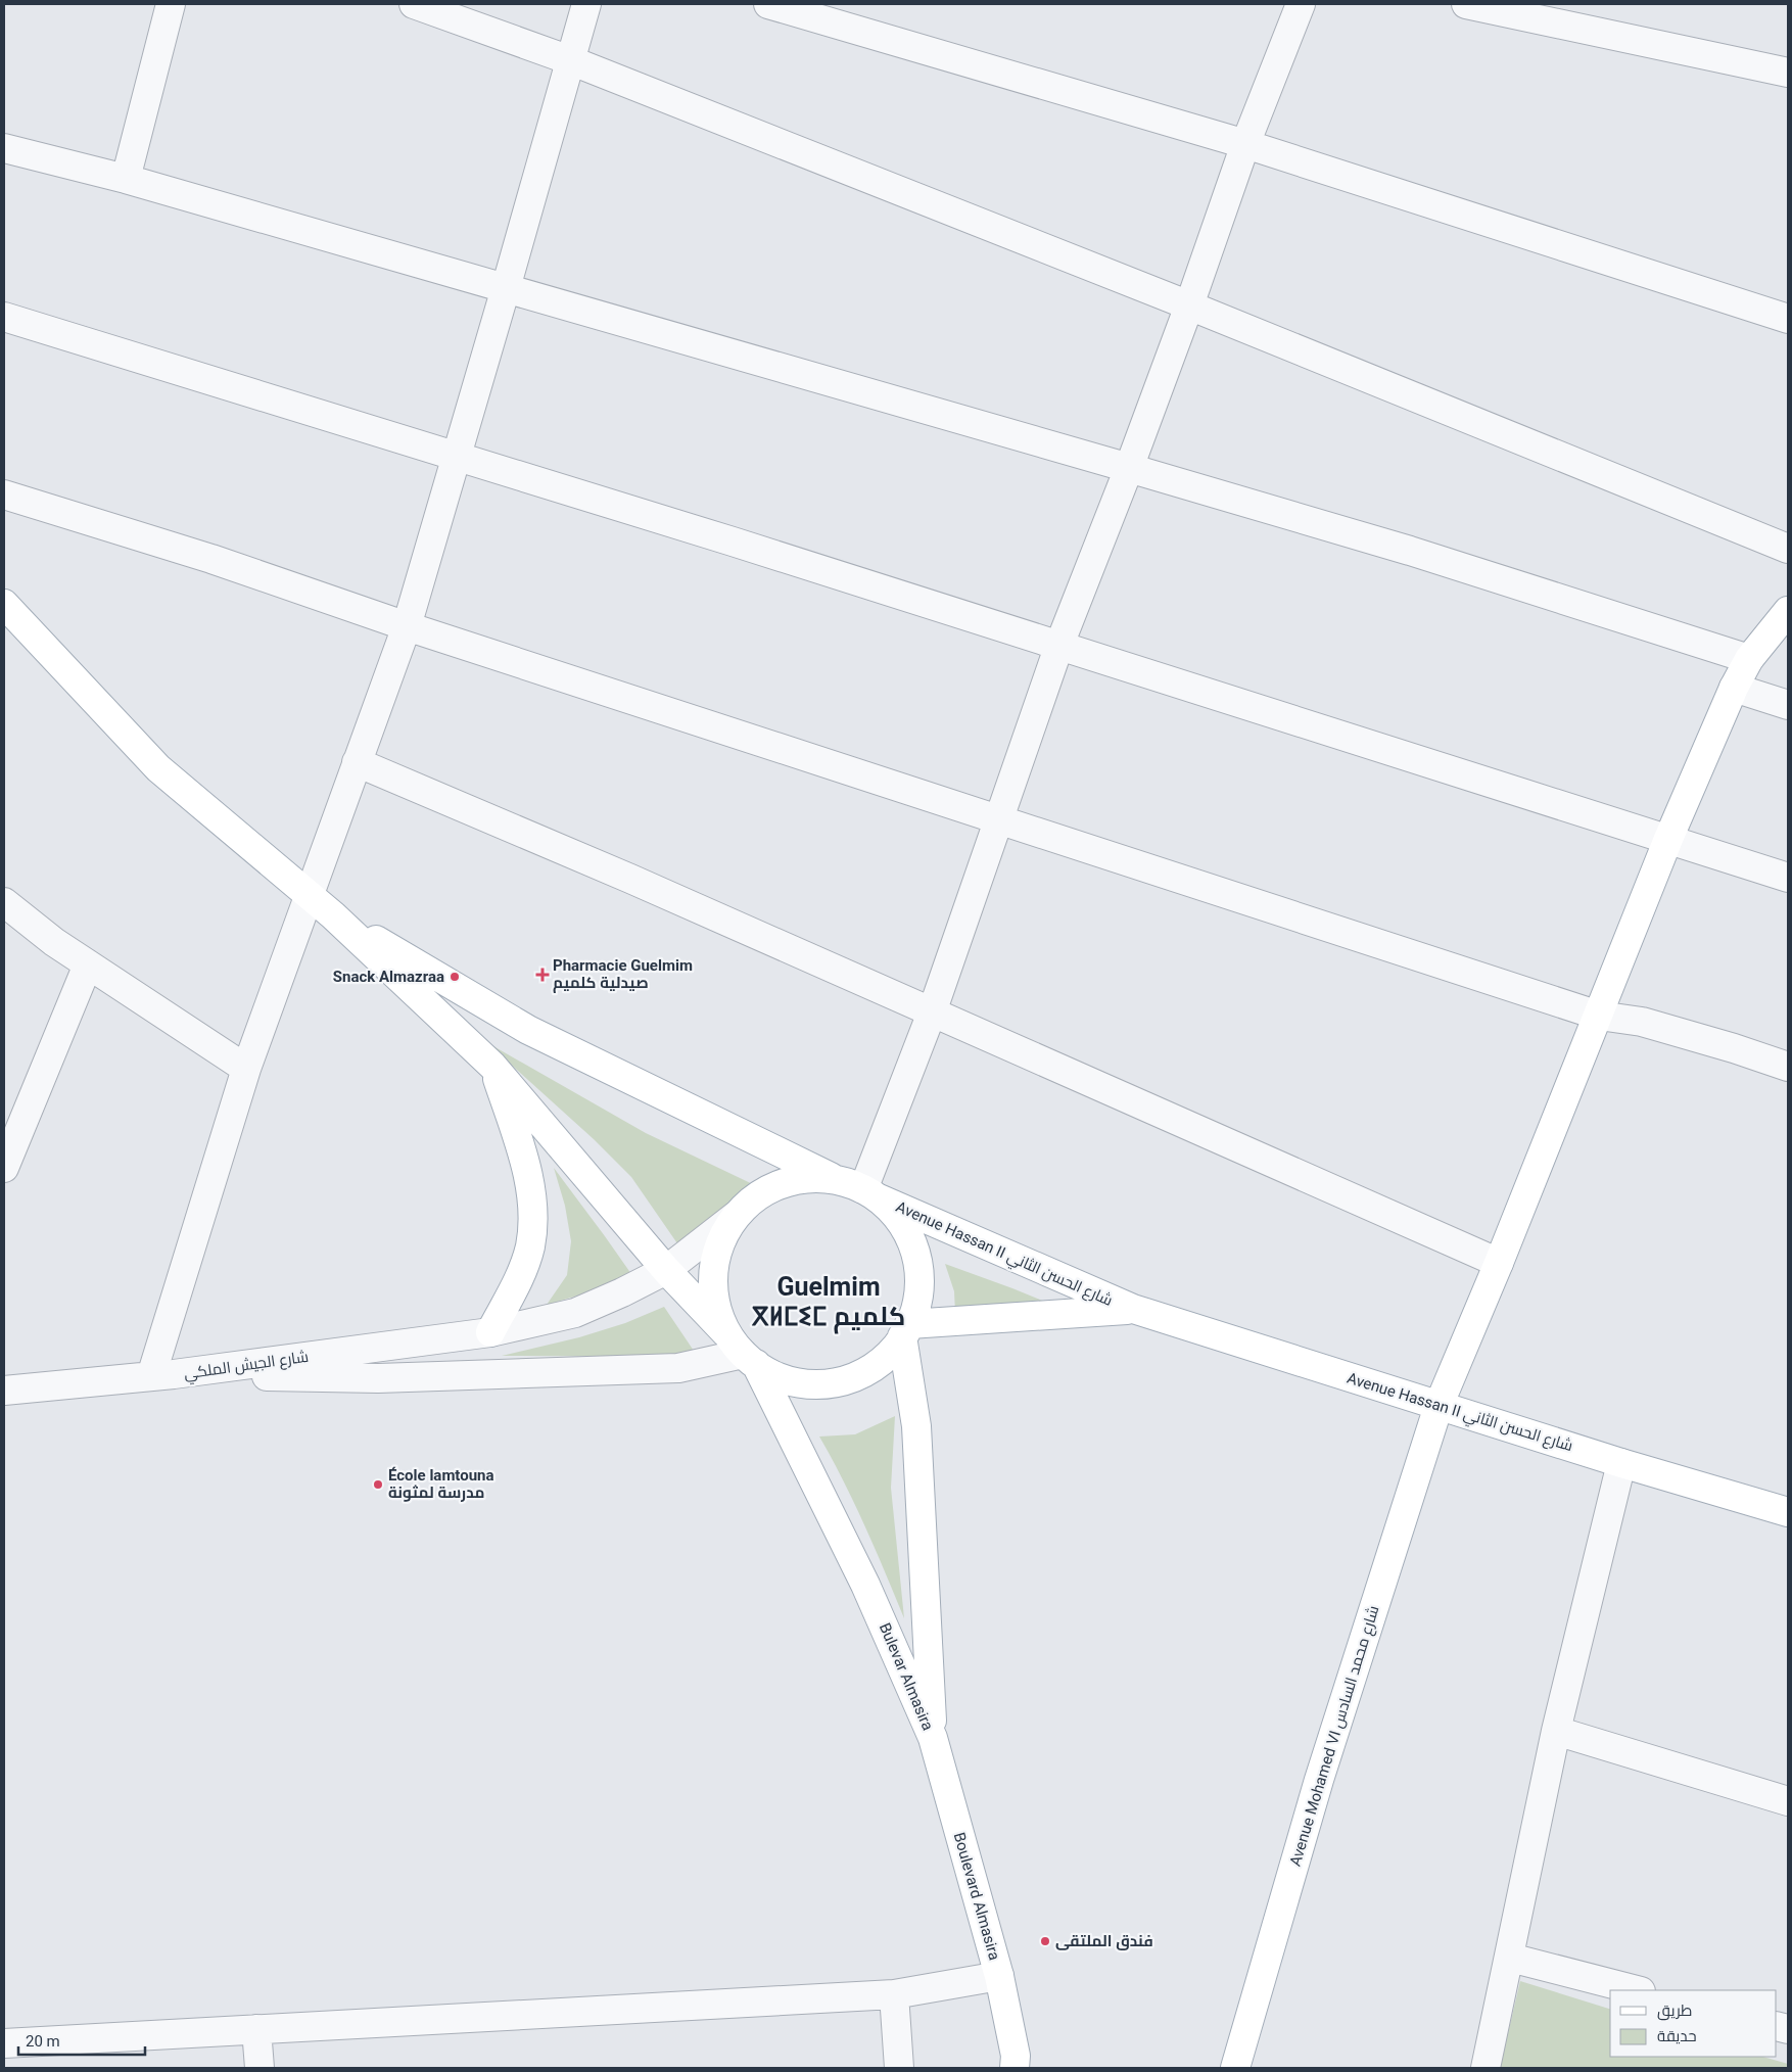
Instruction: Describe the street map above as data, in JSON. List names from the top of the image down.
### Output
{
  "streets": {
    "main road": [
      "Avenue Hassan II شارع الحسن الثاني",
      "Bulevar Almasira",
      "Avenue Mohamed VI شارع محمد السادس",
      "Boulevard Almasira"
    ],
    "street": ["شارع الجيش الملكي"]
  },
  "crossings": [
    ["Avenue Hassan II شارع الحسن الثاني", "Bulevar Almasira"],
    ["Avenue Hassan II شارع الحسن الثاني", "Avenue Mohamed VI شارع محمد السادس"],
    ["شارع الجيش الملكي", "Bulevar Almasira"],
    ["Bulevar Almasira", "Boulevard Almasira"]
  ],
  "districts": ["Guelmim ⴳⵍⵎⵉⵎ كلميم"],
  "places": {
    "health": ["Pharmacie Guelmim صيدلية كلميم"],
    "other": ["Snack Almazraa", "École lamtouna مدرسة لمثونة", "فندق الملتقى"]
  },
  "legend": ["طريق", "حديقة"],
  "scale_bar": "20 m"
}
